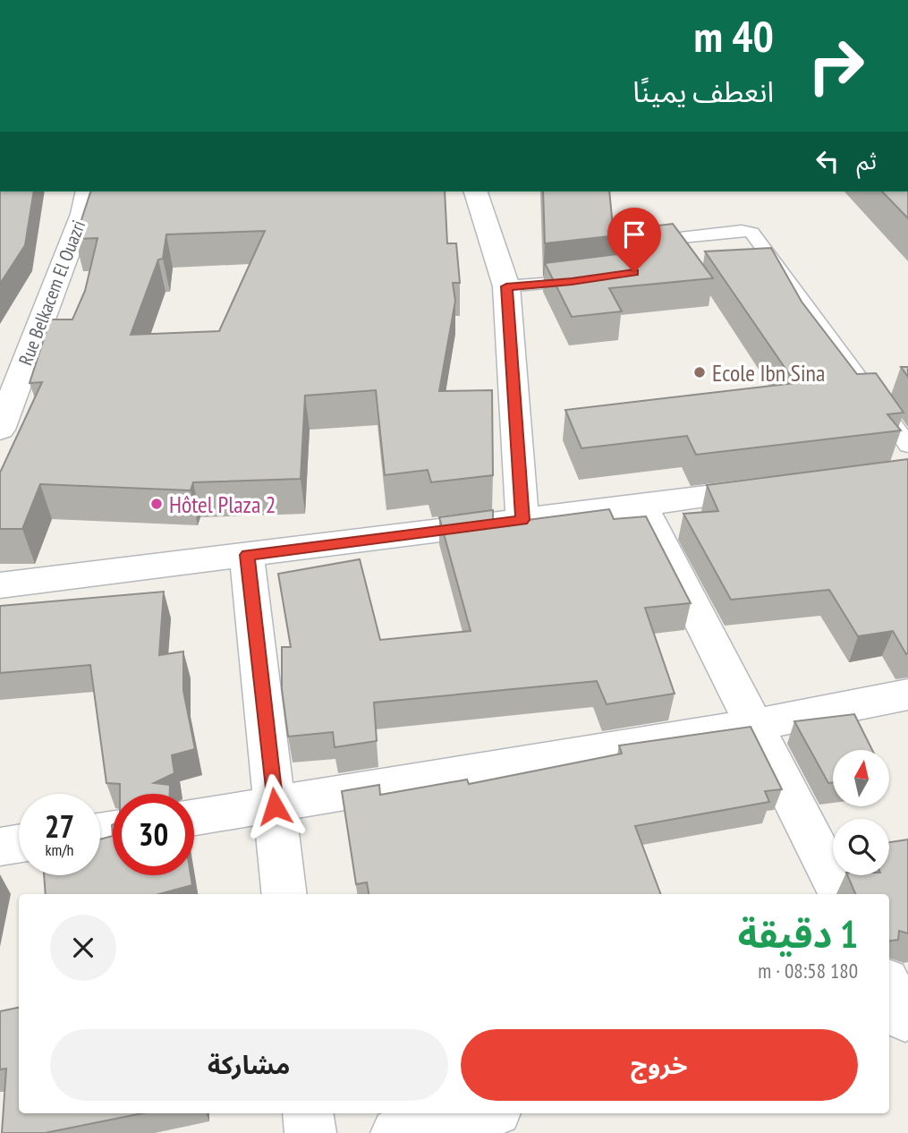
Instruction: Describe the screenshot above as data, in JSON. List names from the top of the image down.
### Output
{
  "streets": {
    "street": ["Rue Belkacem El Ouazri"]
  },
  "places": ["Ecole Ibn Sina", "Hôtel Plaza 2"],
  "north": "top",
  "page": {
    "turn": ["40 m", "انعطف يمينًا"],
    "then": "ثم",
    "speed": "27 km/h",
    "limit": "30",
    "heading": ["1 دقيقة", "180 m · 08:58"],
    "buttons": ["خروج", "مشاركة"]
  }
}
